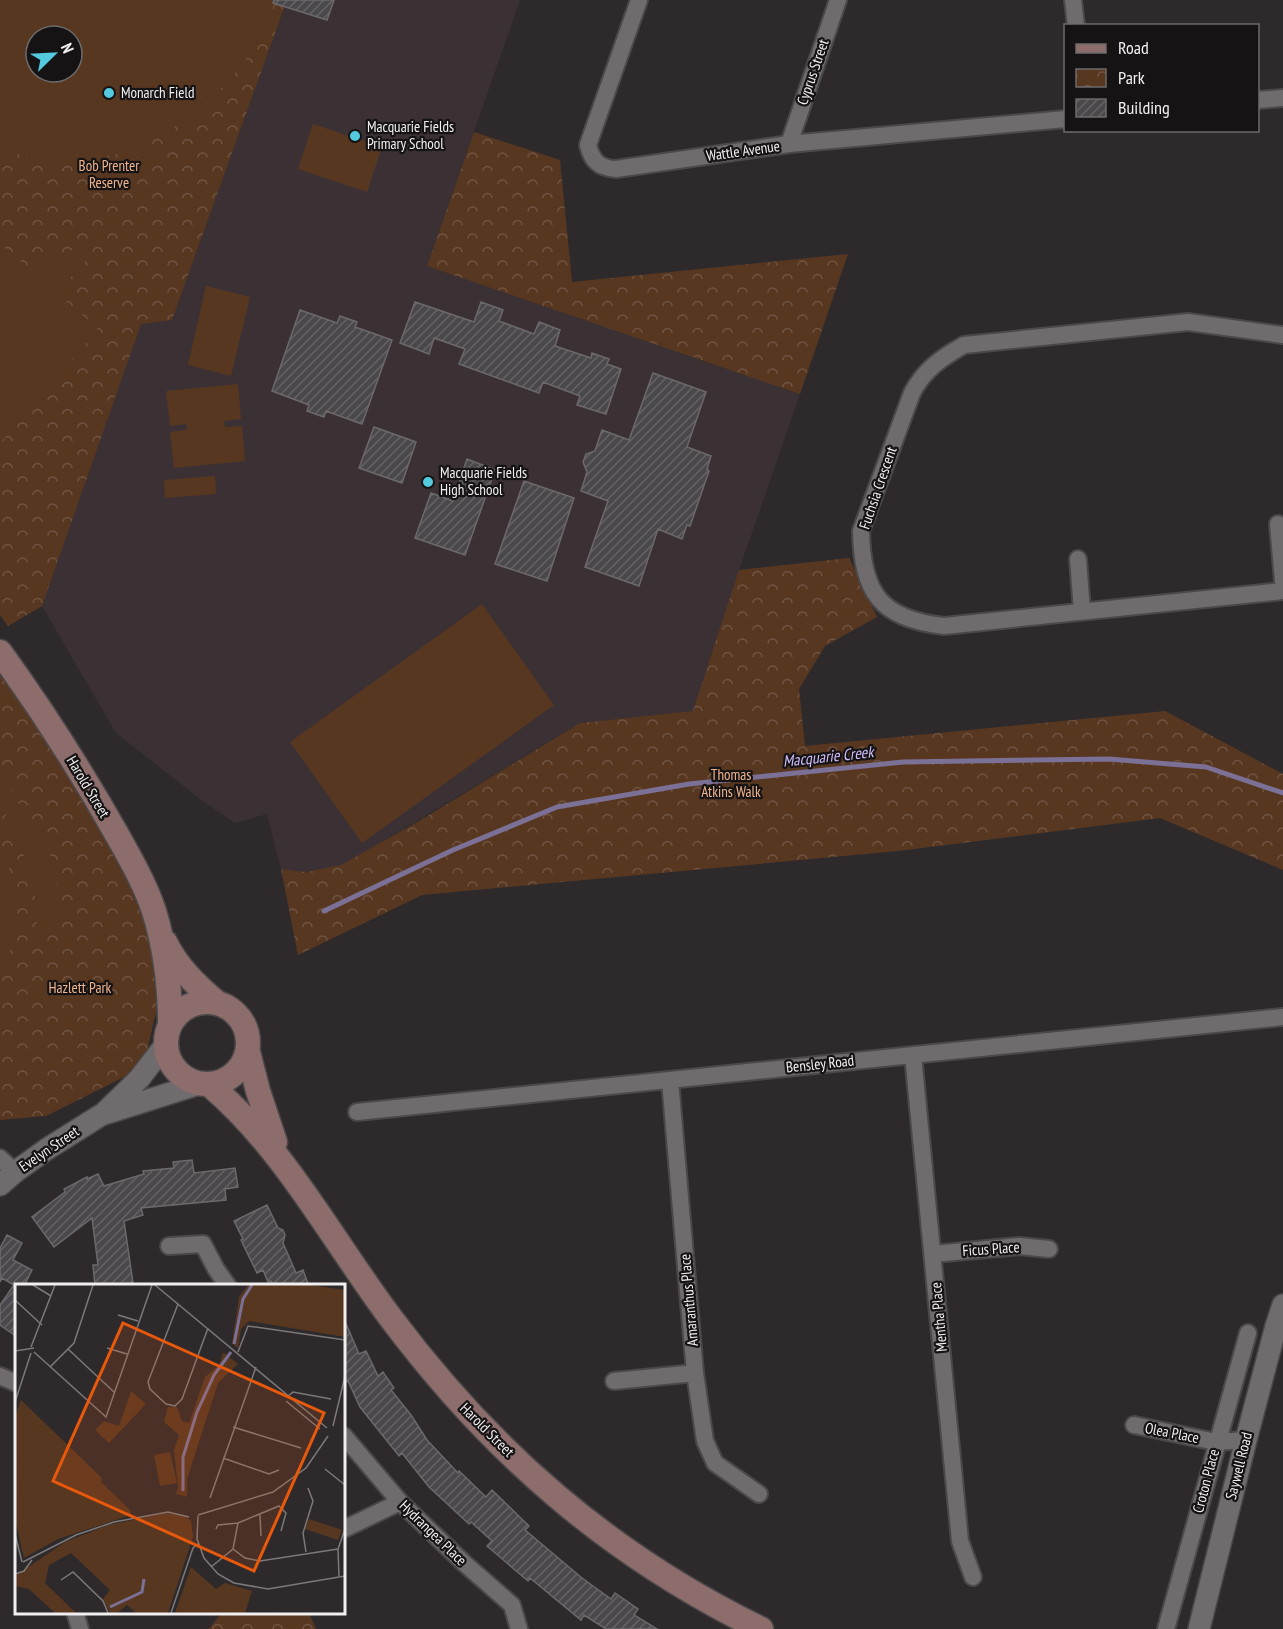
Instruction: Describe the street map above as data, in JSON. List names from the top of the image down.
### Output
{
  "streets": {
    "main road": ["Harold Street"],
    "street": [
      "Cyprus Street",
      "Wattle Avenue",
      "Fuchsia Crescent",
      "Bensley Road",
      "Evelyn Street",
      "Ficus Place",
      "Amaranthus Place",
      "Mentha Place",
      "Olea Place",
      "Saywell Road",
      "Croton Place",
      "Hydrangea Place"
    ]
  },
  "crossings": [
    ["Cyprus Street", "Wattle Avenue"],
    ["Harold Street", "Evelyn Street"],
    ["Bensley Road", "Amaranthus Place"],
    ["Bensley Road", "Mentha Place"],
    ["Ficus Place", "Mentha Place"],
    ["Olea Place", "Saywell Road"],
    ["Olea Place", "Croton Place"]
  ],
  "water": ["Macquarie Creek"],
  "parks": ["Bob Prenter Reserve", "Thomas Atkins Walk", "Hazlett Park"],
  "places": ["Monarch Field", "Macquarie Fields Primary School", "Macquarie Fields High School"],
  "legend": ["Road", "Park", "Building"],
  "north": "top right"
}
